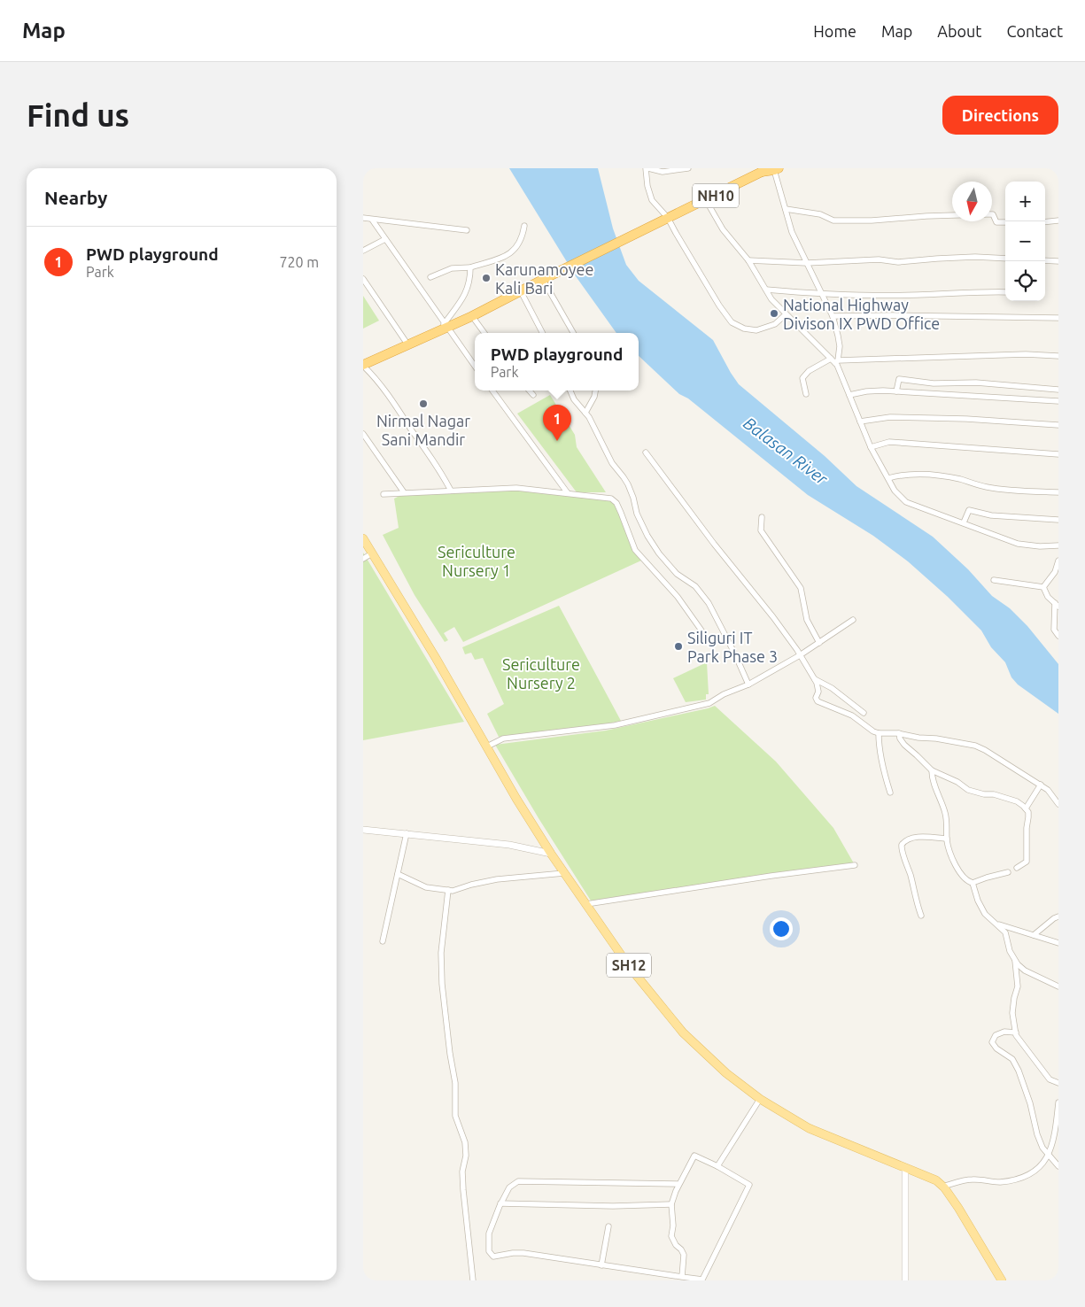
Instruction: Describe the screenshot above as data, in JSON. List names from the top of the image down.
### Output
{
  "streets": {
    "highway": ["NH10"],
    "main road": ["SH12"]
  },
  "water": ["Balasan River"],
  "parks": ["Sericulture Nursery 1", "Sericulture Nursery 2"],
  "places": [
    "Karunamoyee Kali Bari",
    "National Highway Divison IX PWD Office",
    "Nirmal Nagar Sani Mandir",
    "Siliguri IT Park Phase 3"
  ],
  "north": "bottom",
  "page": {
    "header": "Map",
    "nav": [
      "Home",
      "Map",
      "About",
      "Contact"
    ],
    "buttons": "Directions",
    "title": "Find us",
    "heading": "Nearby",
    "map_buttons": ["+", "−"],
    "list": [
      {
        "mark": "1",
        "name": "PWD playground",
        "note": "Park",
        "value": "720 m"
      }
    ],
    "popup": ["PWD playground", "Park"],
    "pins": "1"
  }
}
